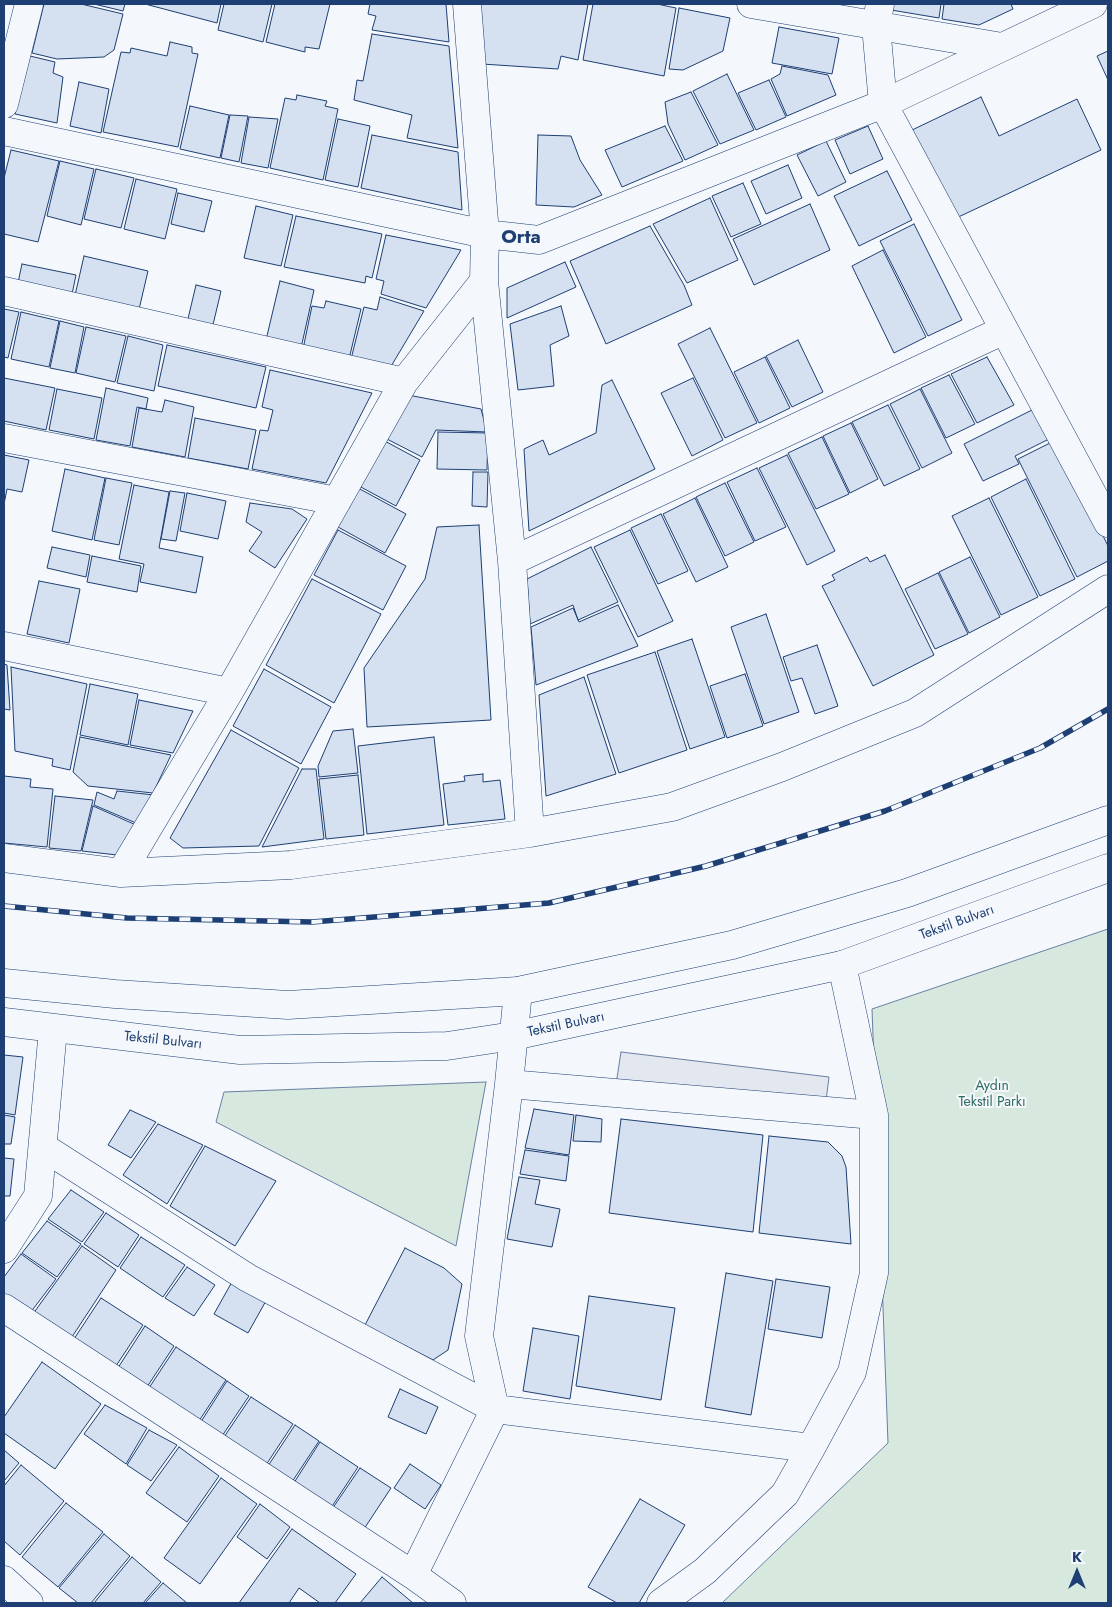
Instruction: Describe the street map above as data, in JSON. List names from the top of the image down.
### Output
{
  "streets": {
    "street": ["Tekstil Bulvarı"]
  },
  "districts": ["Orta"],
  "parks": ["Aydın Tekstil Parkı"],
  "north": "top"
}
